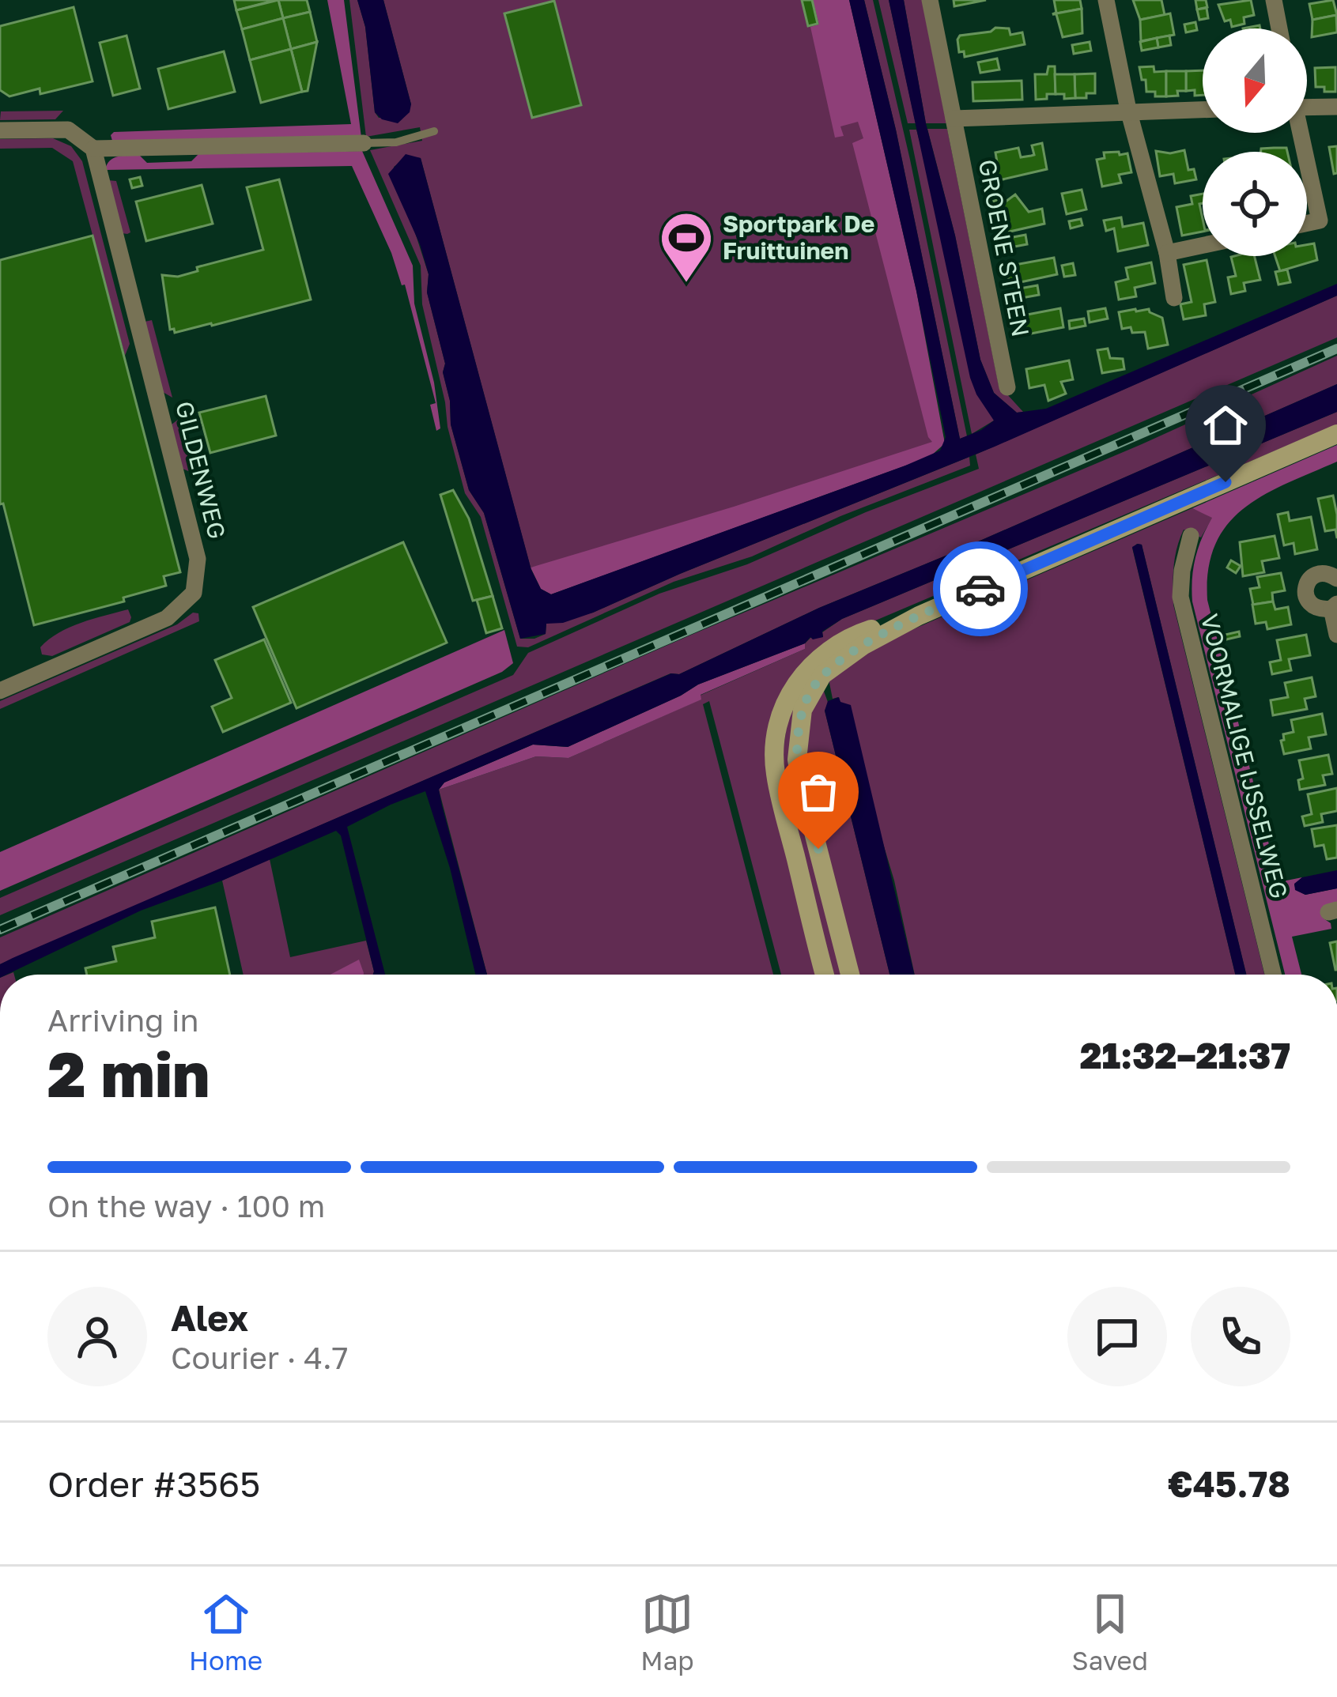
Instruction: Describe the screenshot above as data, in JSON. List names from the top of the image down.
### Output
{
  "streets": {
    "street": ["GROENE STEEN", "GILDENWEG", "VOORMALIGE IJSSELWEG"]
  },
  "places": {
    "sports": ["Sportpark De Fruittuinen"]
  },
  "north": "bottom",
  "page": {
    "heading": ["2 min", "Arriving in", "21:32–21:37"],
    "panel": [
      "Alex",
      "Courier · 4.7",
      "Order #3565",
      "€45.78"
    ],
    "bar": "On the way · 100 m",
    "tabs": ["Home", "Map", "Saved"]
  }
}
